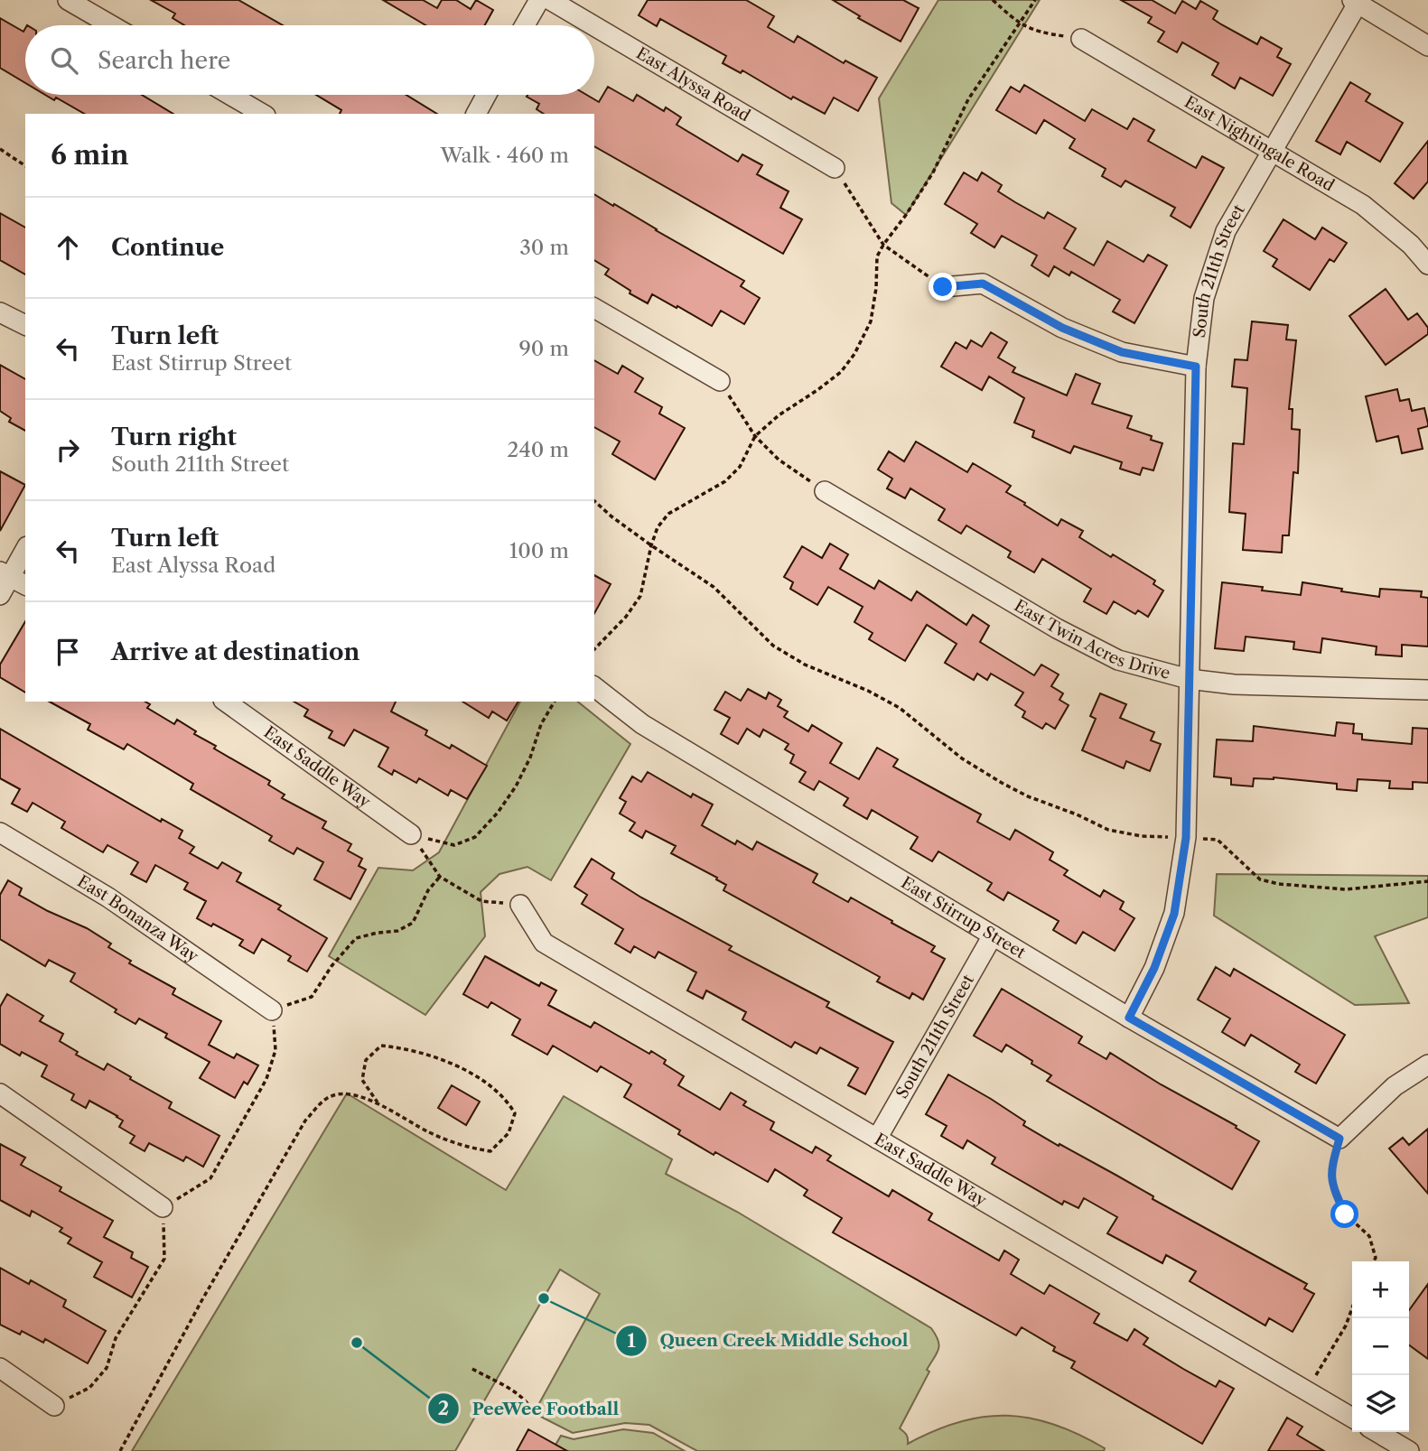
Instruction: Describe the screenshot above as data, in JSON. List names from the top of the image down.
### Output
{
  "streets": {
    "street": [
      "East Alyssa Road",
      "East Nightingale Road",
      "South 211th Street",
      "East Twin Acres Drive",
      "East Saddle Way",
      "East Stirrup Street",
      "East Bonanza Way"
    ]
  },
  "crossings": [
    ["East Nightingale Road", "South 211th Street"],
    ["South 211th Street", "East Twin Acres Drive"],
    ["South 211th Street", "East Saddle Way"],
    ["South 211th Street", "East Stirrup Street"]
  ],
  "places": ["Queen Creek Middle School", "PeeWee Football"],
  "page": {
    "search": "Search here",
    "heading": ["6 min", "Walk · 460 m"],
    "list": [
      ["Continue", "30 m"],
      ["Turn left", "East Stirrup Street", "90 m"],
      ["Turn right", "South 211th Street", "240 m"],
      ["Turn left", "East Alyssa Road", "100 m"],
      "Arrive at destination"
    ],
    "map_buttons": ["+", "−"]
  }
}
